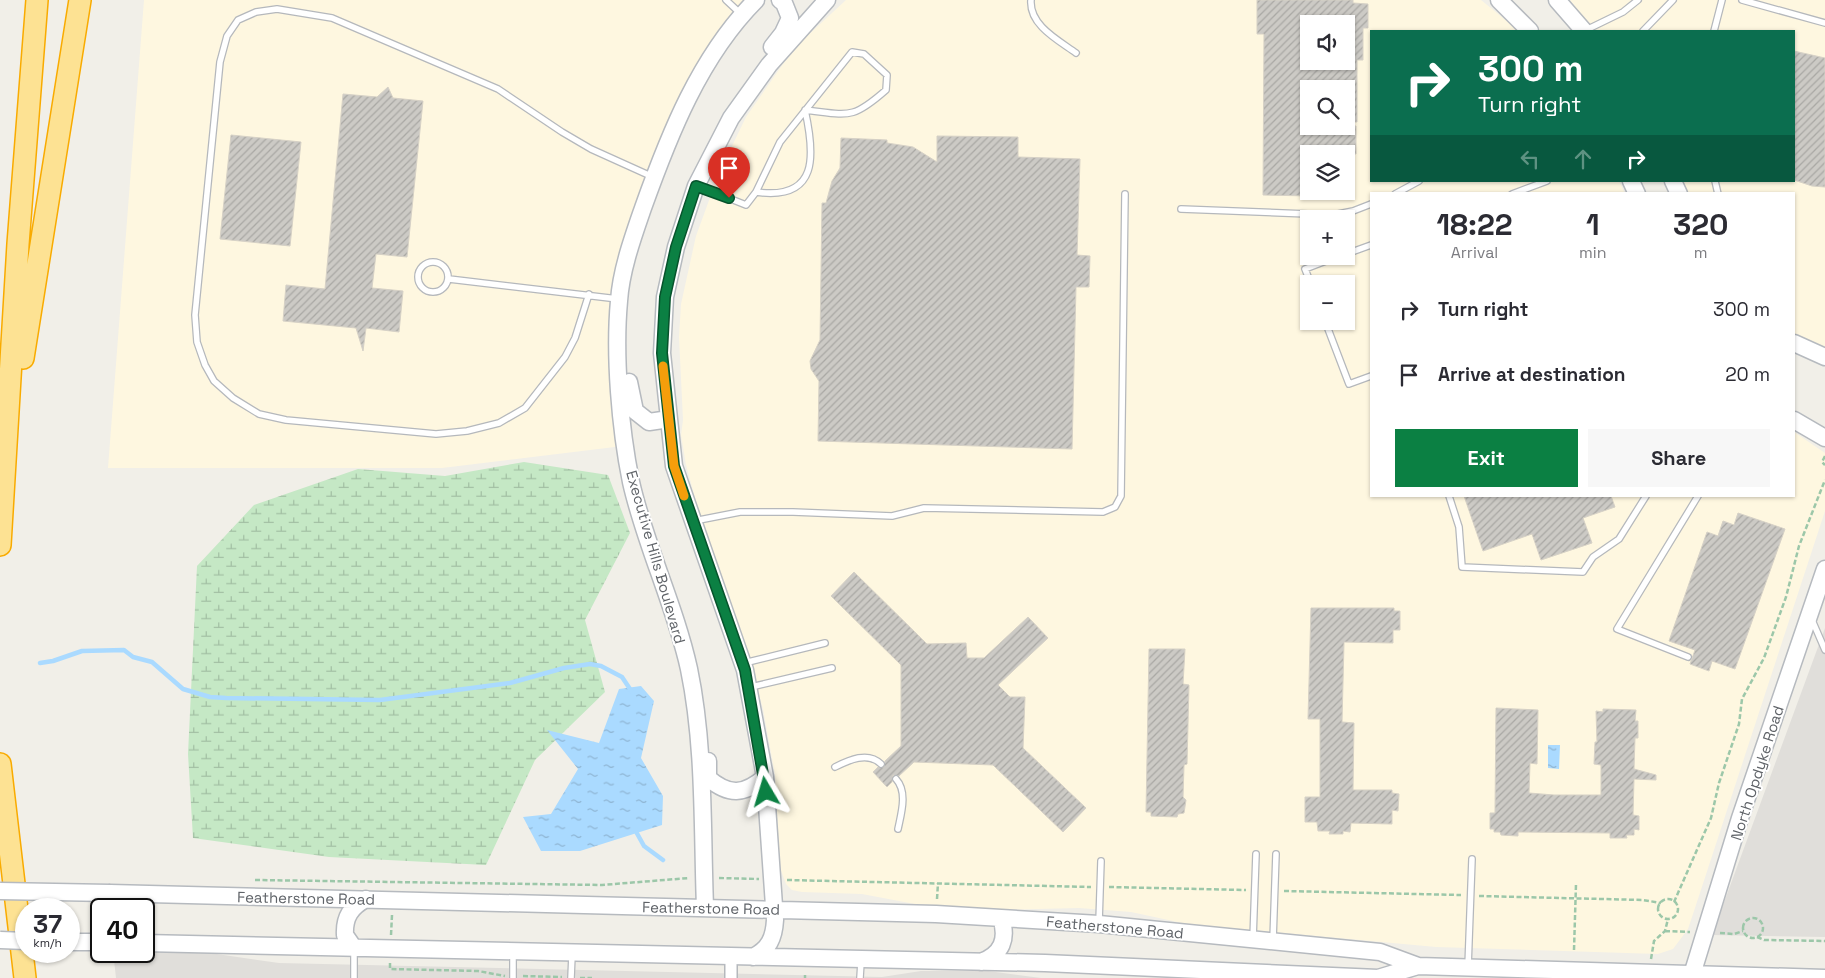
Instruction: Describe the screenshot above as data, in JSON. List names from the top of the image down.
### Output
{
  "streets": {
    "main road": ["Executive Hills Boulevard", "North Opdyke Road", "Featherstone Road"]
  },
  "crossings": [
    ["Executive Hills Boulevard", "Featherstone Road"],
    ["North Opdyke Road", "Featherstone Road"]
  ],
  "page": {
    "map_buttons": ["+", "−"],
    "turn": ["300 m", "Turn right"],
    "eta": [
      "18:22",
      "Arrival",
      "1",
      "min",
      "320",
      "m"
    ],
    "list": [
      {
        "name": "Turn right",
        "value": "300 m"
      },
      {
        "name": "Arrive at destination",
        "value": "20 m"
      }
    ],
    "buttons": ["Exit", "Share"],
    "speed": "37 km/h",
    "limit": "40"
  }
}
